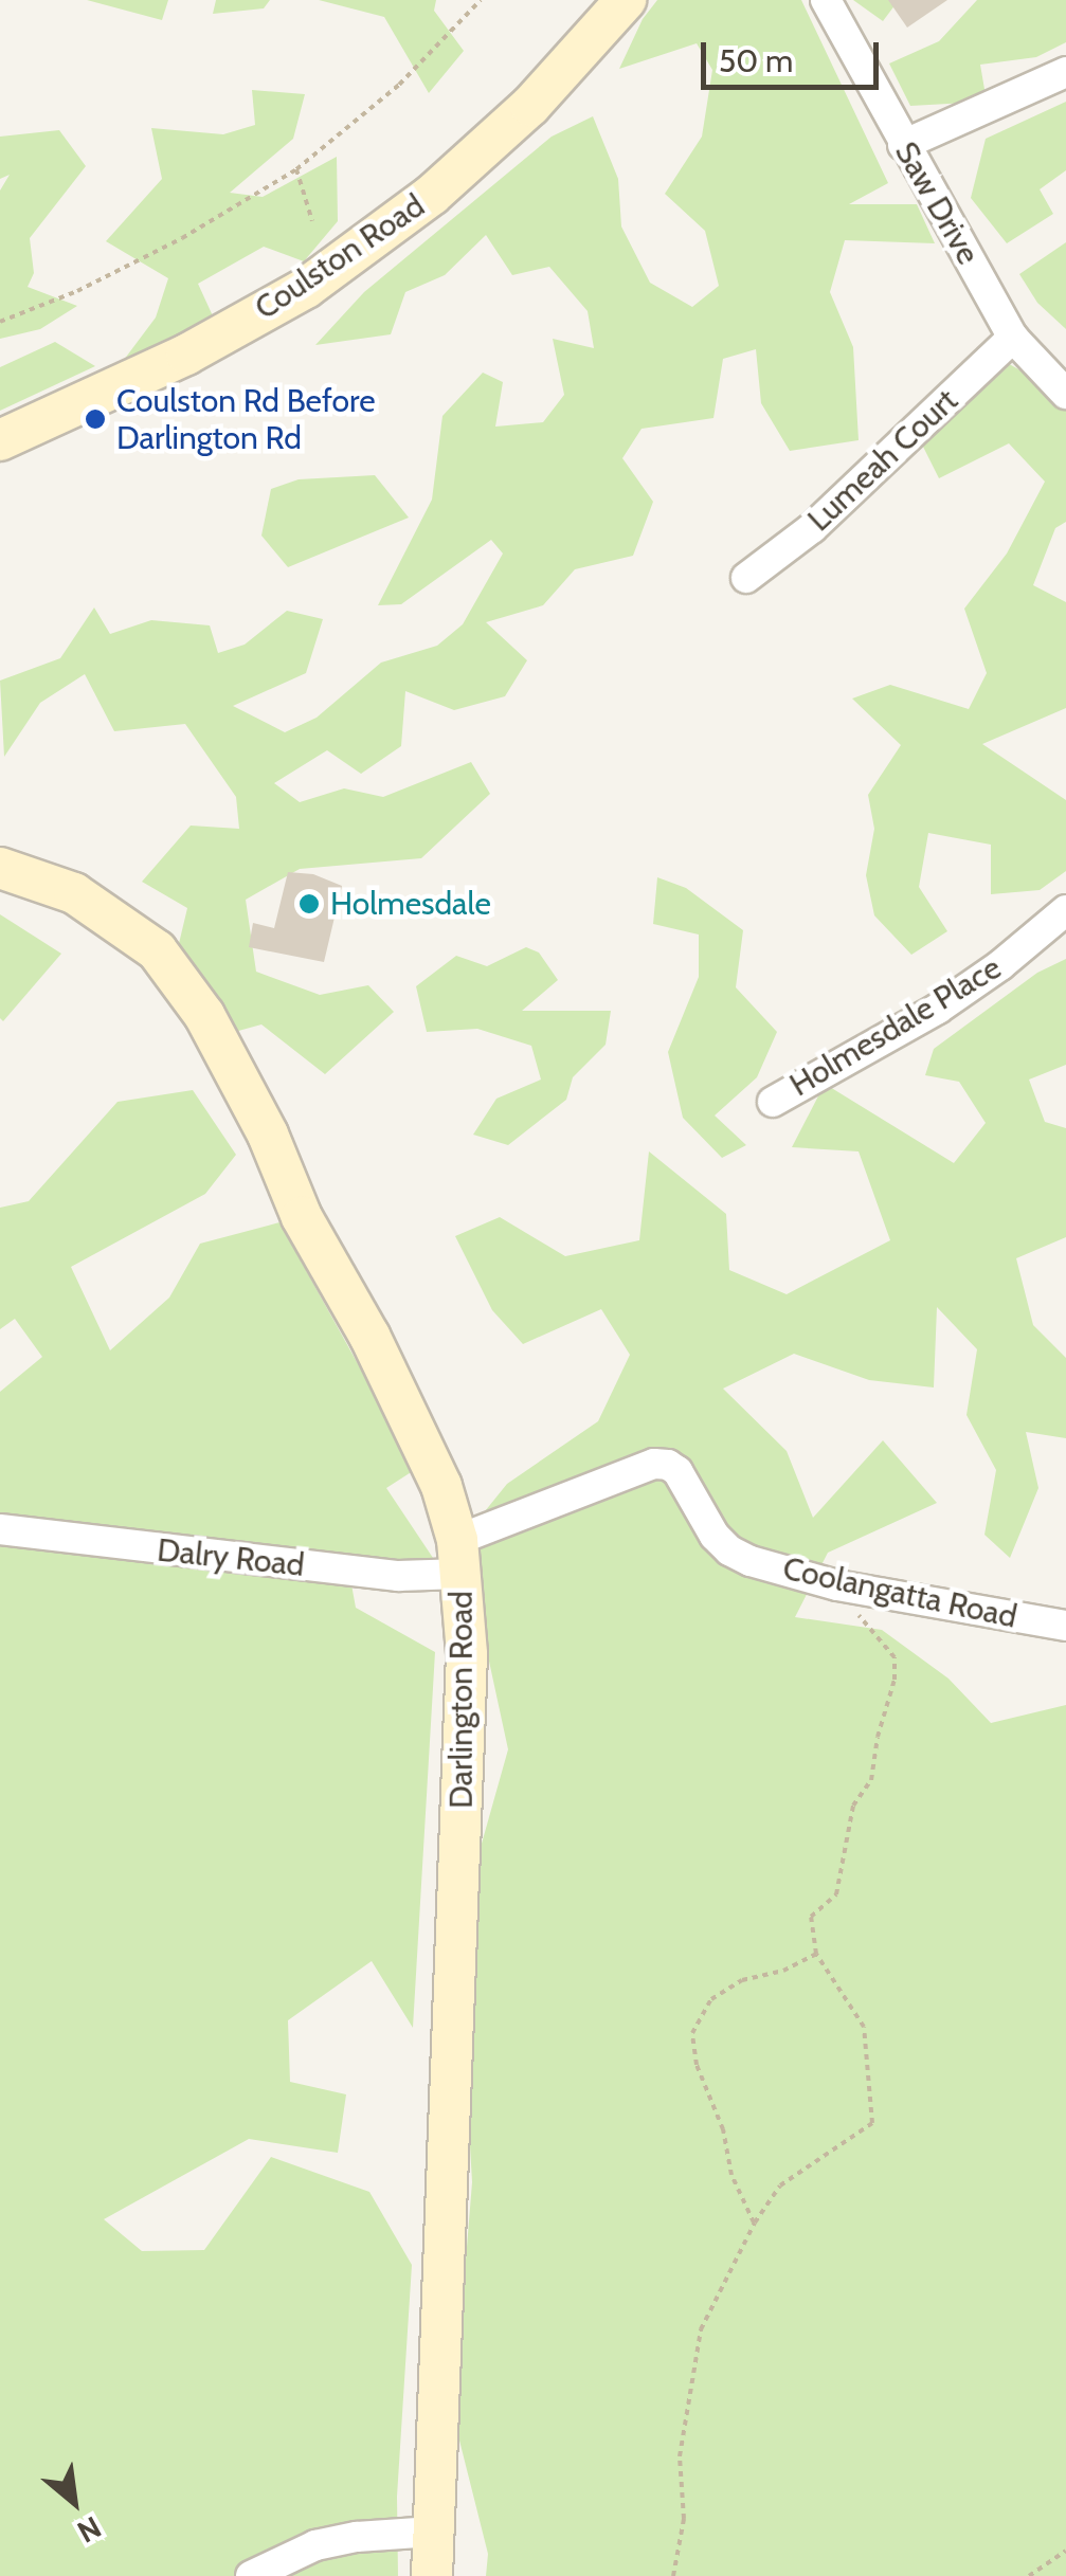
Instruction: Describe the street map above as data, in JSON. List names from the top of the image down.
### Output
{
  "streets": {
    "street": [
      "Saw Drive",
      "Coulston Road",
      "Lumeah Court",
      "Holmesdale Place",
      "Dalry Road",
      "Coolangatta Road",
      "Darlington Road"
    ]
  },
  "crossings": [
    ["Saw Drive", "Lumeah Court"],
    ["Dalry Road", "Coolangatta Road"],
    ["Dalry Road", "Darlington Road"]
  ],
  "places": ["Coulston Rd Before Darlington Rd", "Holmesdale"],
  "scale_bar": "50 m",
  "north": "bottom right"
}
